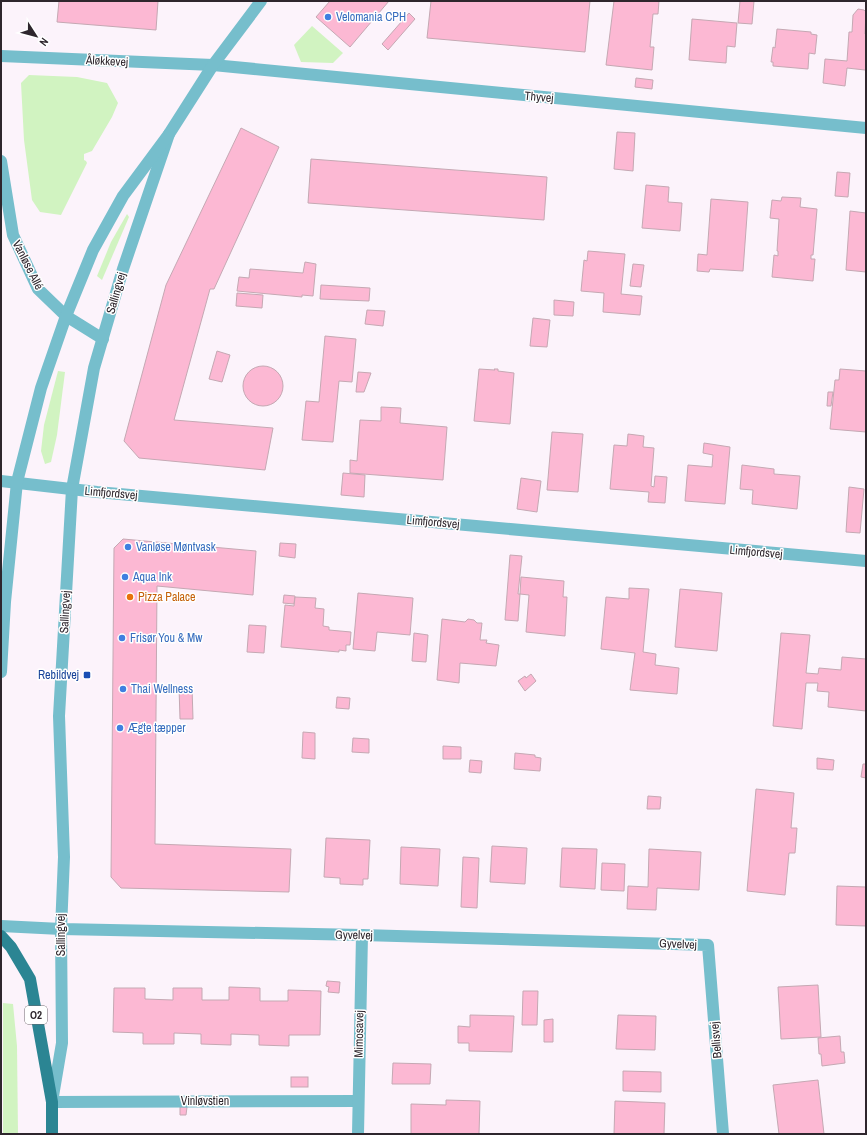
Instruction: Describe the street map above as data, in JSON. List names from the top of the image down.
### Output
{
  "streets": {
    "main road": ["Sallingvej", "O2"],
    "street": [
      "Åløkkevej",
      "Thyvej",
      "Vanløse Allé",
      "Limfjordsvej",
      "Gyvelvej",
      "Mimosavej",
      "Bellisvej",
      "Vinløvstien"
    ]
  },
  "crossings": [
    ["Åløkkevej", "Thyvej"],
    ["Åløkkevej", "Sallingvej"],
    ["Thyvej", "Sallingvej"],
    ["Vanløse Allé", "Sallingvej"],
    ["Sallingvej", "Limfjordsvej"],
    ["Sallingvej", "Gyvelvej"],
    ["Sallingvej", "Vinløvstien"],
    ["Gyvelvej", "Mimosavej"],
    ["Gyvelvej", "Bellisvej"],
    ["Mimosavej", "Vinløvstien"]
  ],
  "places": {
    "other": [
      "Velomania CPH",
      "Vanløse Møntvask",
      "Aqua Ink",
      "Pizza Palace",
      "Frisør You & Mw",
      "Thai Wellness",
      "Ægte tæpper"
    ],
    "transit": ["Rebildvej"]
  },
  "north": "bottom right"
}
